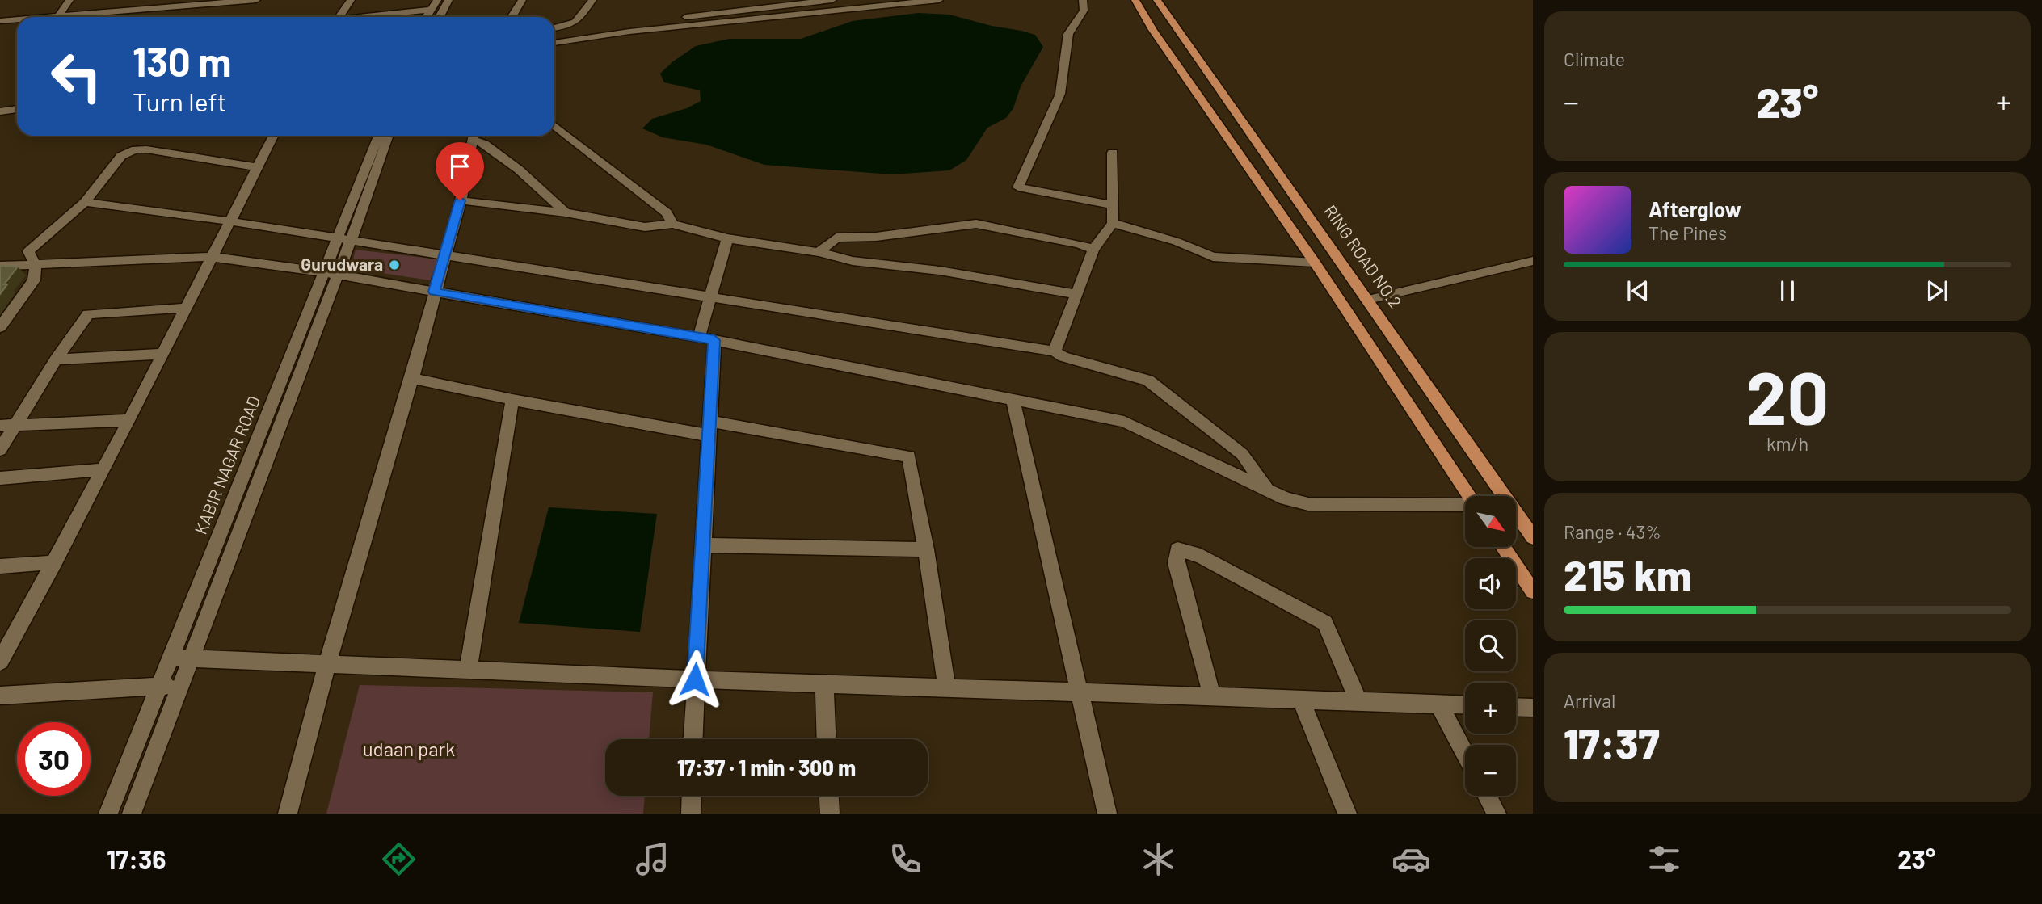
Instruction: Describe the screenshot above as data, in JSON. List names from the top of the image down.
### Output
{
  "streets": {
    "main road": ["RING ROAD NO.2"],
    "street": ["KABIR NAGAR ROAD"]
  },
  "parks": ["udaan park"],
  "places": ["Gurudwara"],
  "north": "bottom right",
  "page": {
    "tile": [
      "Climate",
      ["20", "km/h"],
      ["Range · 43%", "215 km"],
      ["Arrival", "17:37"]
    ],
    "turn": ["130 m", "Turn left"],
    "heat": ["−", "23°", "+"],
    "song": ["Afterglow", "The Pines"],
    "map_buttons": ["+", "−"],
    "limit": "30",
    "trip": "17:37 · 1 min · 300 m",
    "tabs": ["17:36", "23°"]
  }
}
